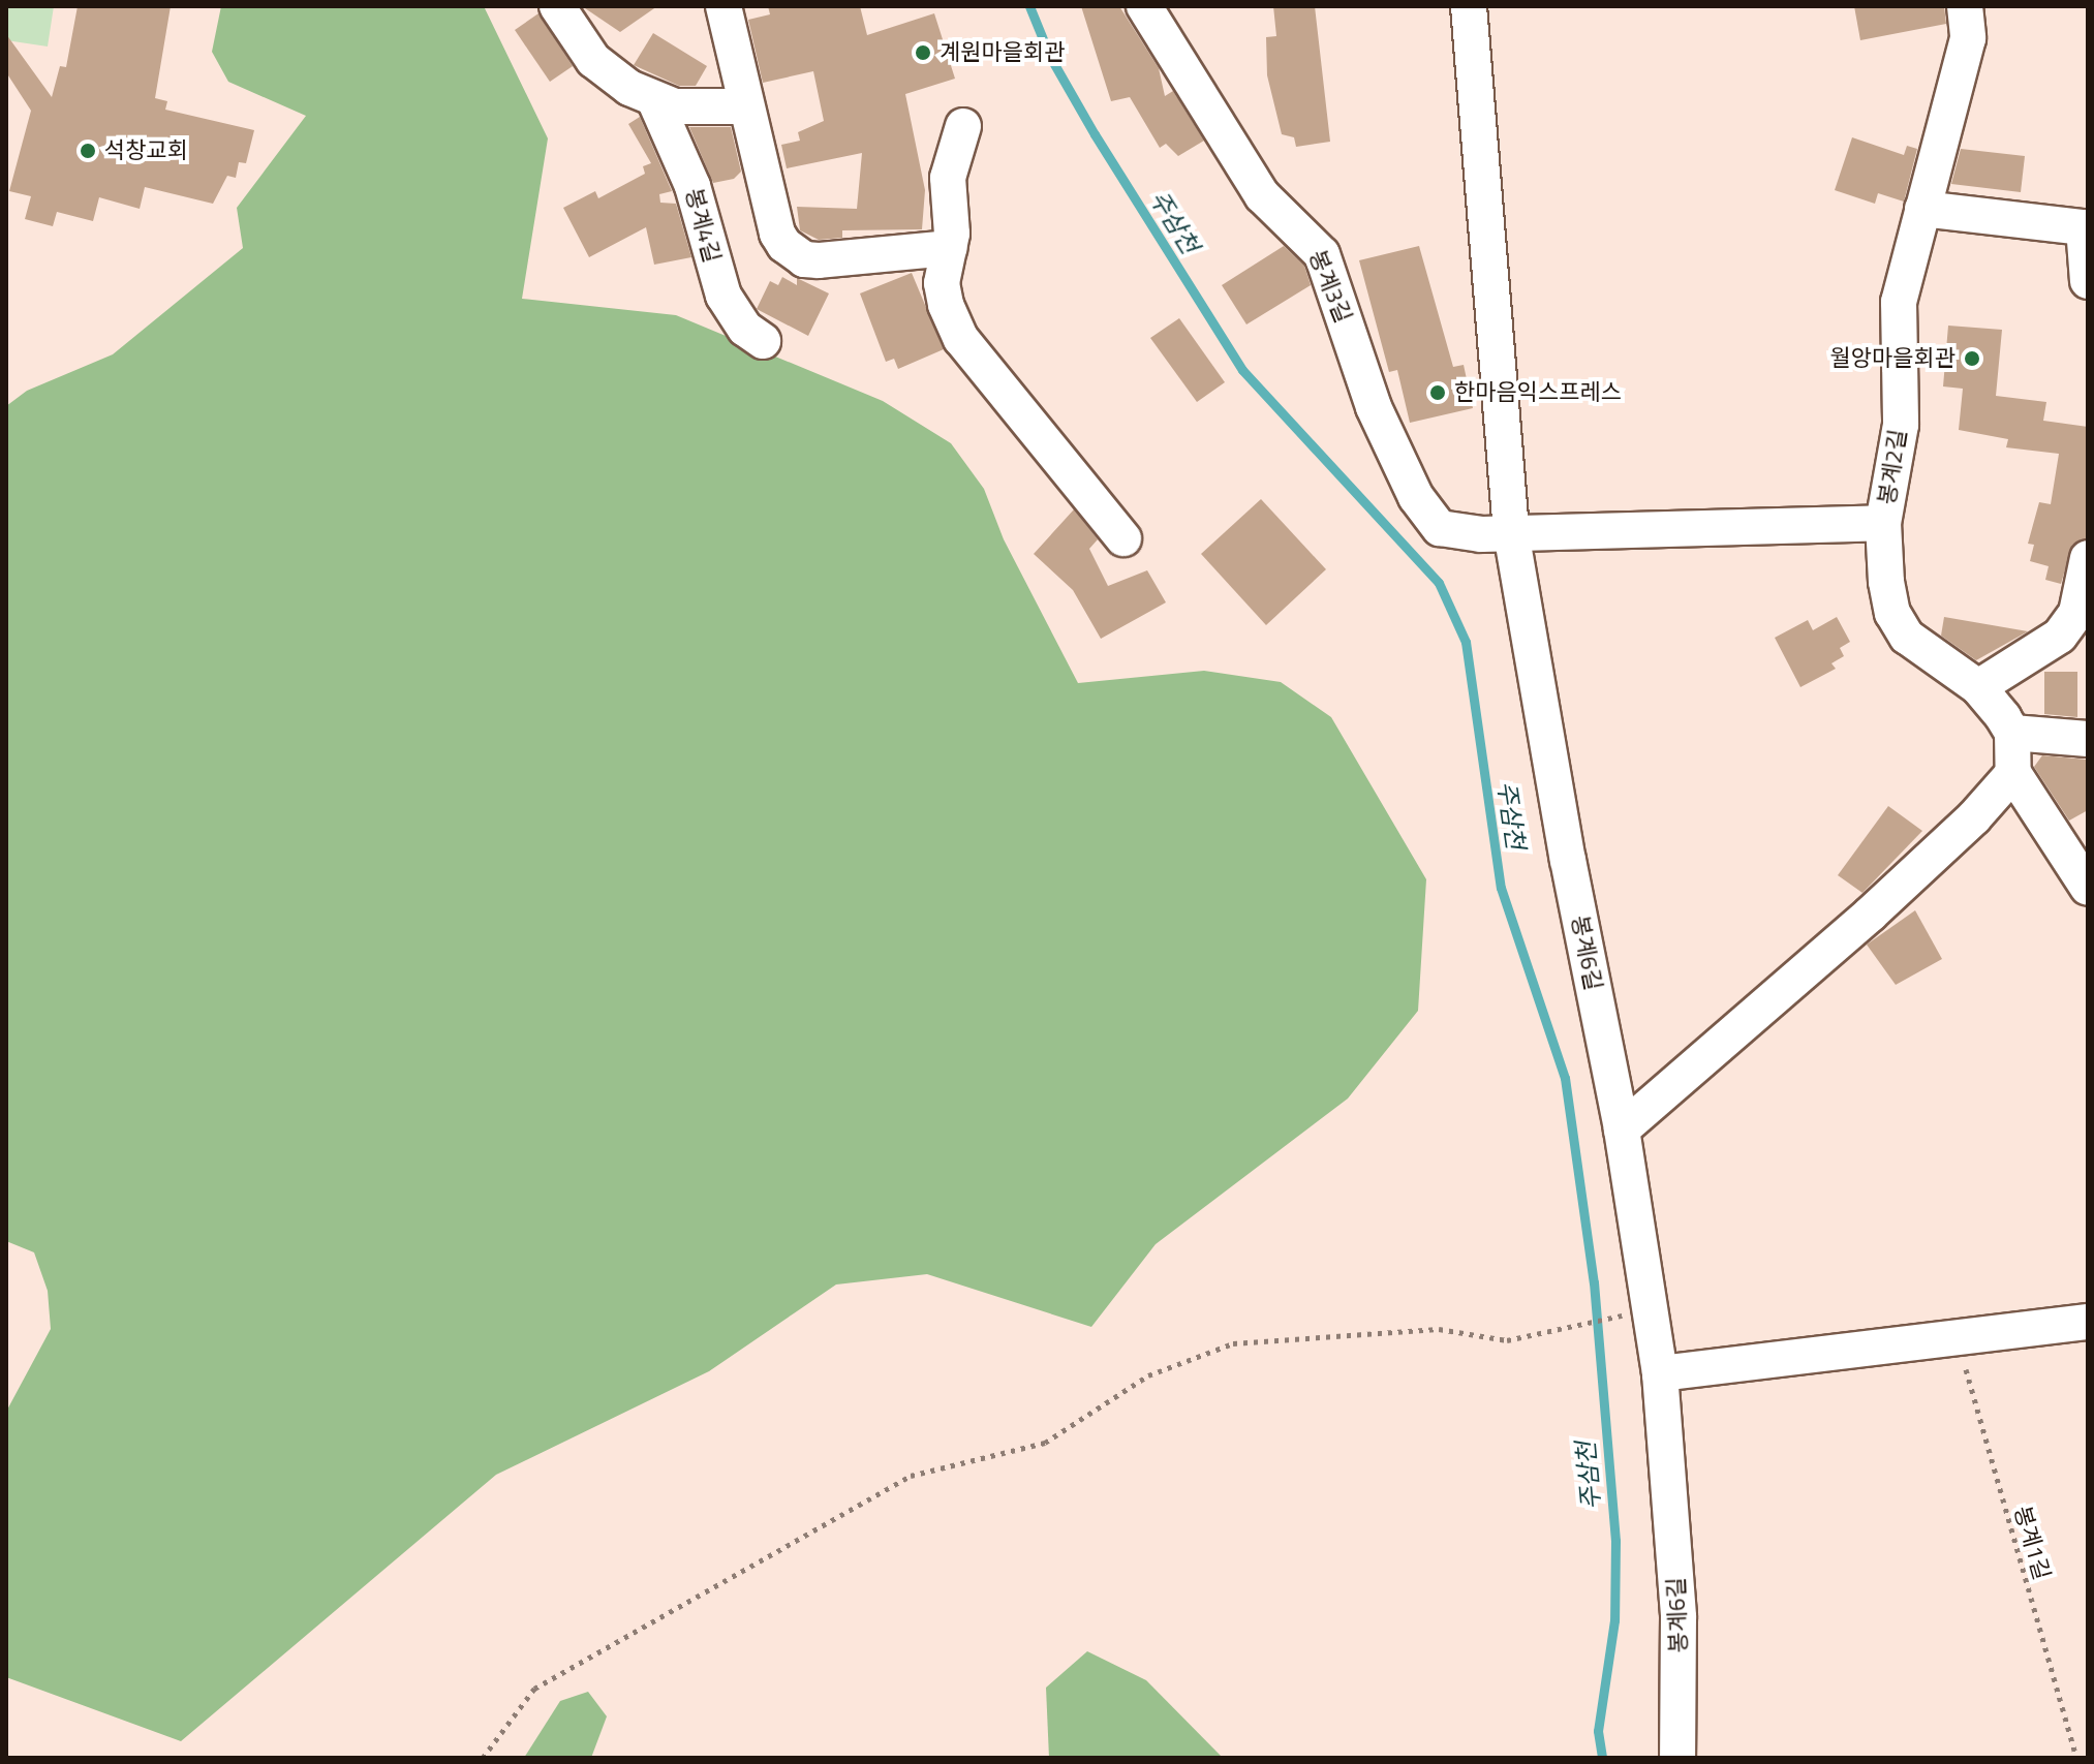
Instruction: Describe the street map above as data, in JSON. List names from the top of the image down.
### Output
{
  "streets": {
    "street": [
      "봉계4길",
      "봉계3길",
      "봉계2길",
      "봉계6길"
    ],
    "path": ["봉계1길"]
  },
  "crossings": [
    ["봉계3길", "봉계2길"],
    ["봉계3길", "봉계6길"]
  ],
  "water": ["주삼천"],
  "places": [
    "계원마을회관",
    "석창교회",
    "월앙마을회관",
    "한마음익스프레스"
  ]
}
